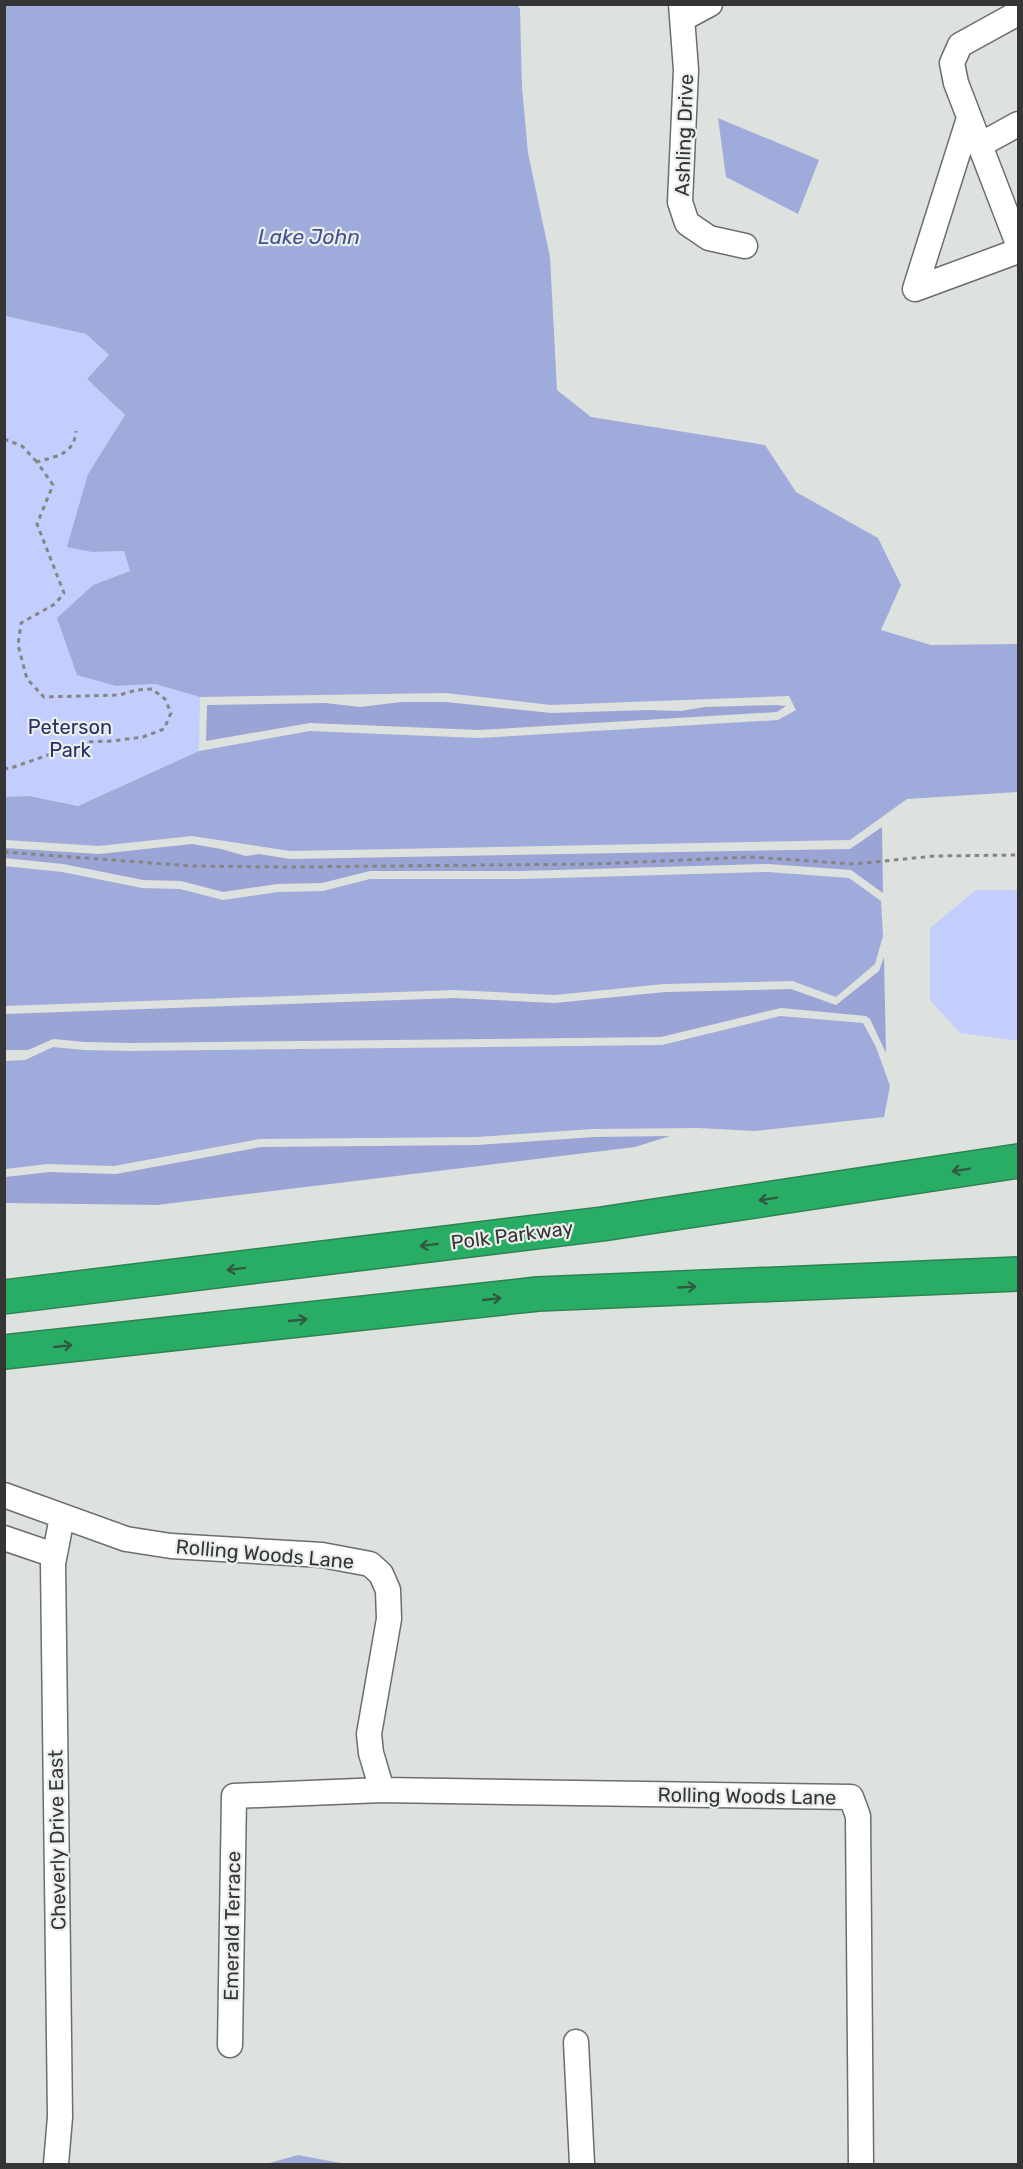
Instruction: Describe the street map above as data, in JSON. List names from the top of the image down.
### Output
{
  "streets": {
    "highway": ["Polk Parkway"],
    "street": [
      "Ashling Drive",
      "Rolling Woods Lane",
      "Cheverly Drive East",
      "Emerald Terrace"
    ]
  },
  "crossings": [
    ["Rolling Woods Lane", "Cheverly Drive East"],
    ["Rolling Woods Lane", "Emerald Terrace"]
  ],
  "water": ["Lake John"],
  "parks": ["Peterson Park"]
}
